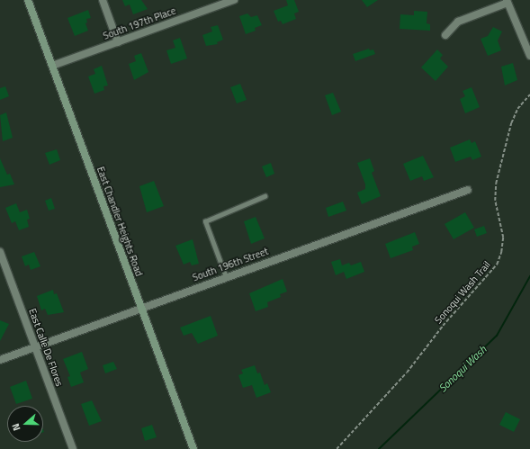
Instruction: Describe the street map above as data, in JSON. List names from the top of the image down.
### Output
{
  "streets": {
    "main road": ["East Chandler Heights Road"],
    "street": ["South 197th Place", "South 196th Street", "East Calle De Flores"],
    "path": ["Sonoqui Wash Trail"]
  },
  "crossings": [
    ["South 197th Place", "East Chandler Heights Road"],
    ["East Chandler Heights Road", "South 196th Street"],
    ["South 196th Street", "East Calle De Flores"]
  ],
  "water": ["Sonoqui Wash"],
  "north": "left"
}
